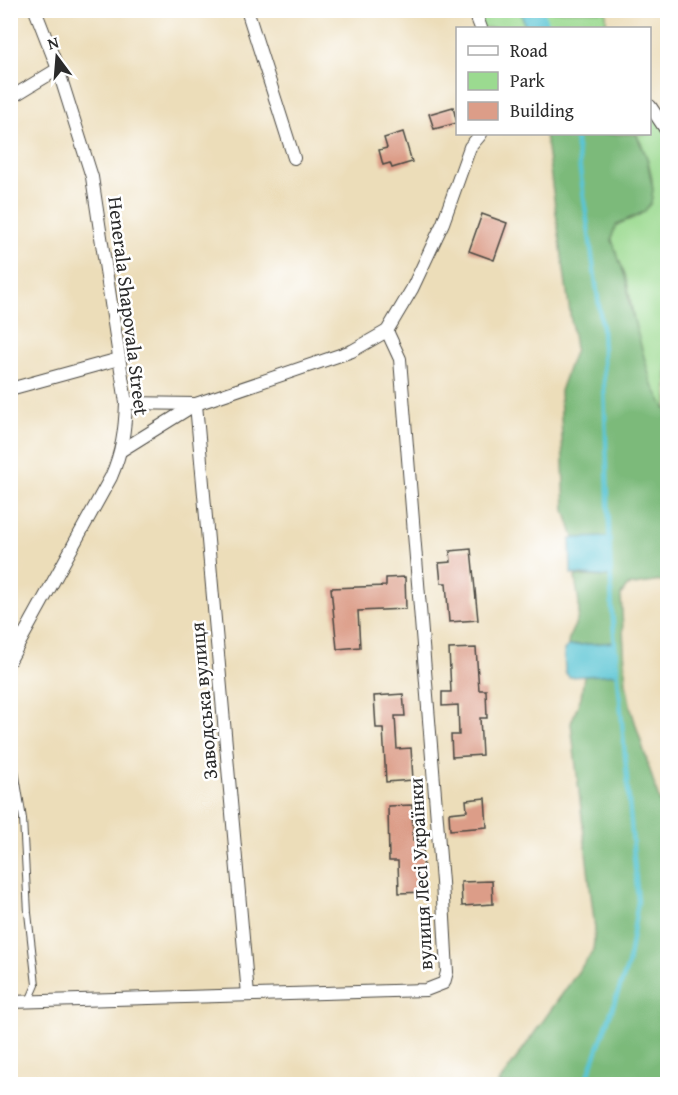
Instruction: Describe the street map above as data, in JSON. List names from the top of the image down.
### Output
{
  "streets": {
    "street": ["Henerala Shapovala Street", "Заводська вулиця", "вулиця Лесі Українки"]
  },
  "crossings": [
    ["Заводська вулиця", "вулиця Лесі Українки"]
  ],
  "legend": ["Road", "Park", "Building"],
  "north": "top"
}
